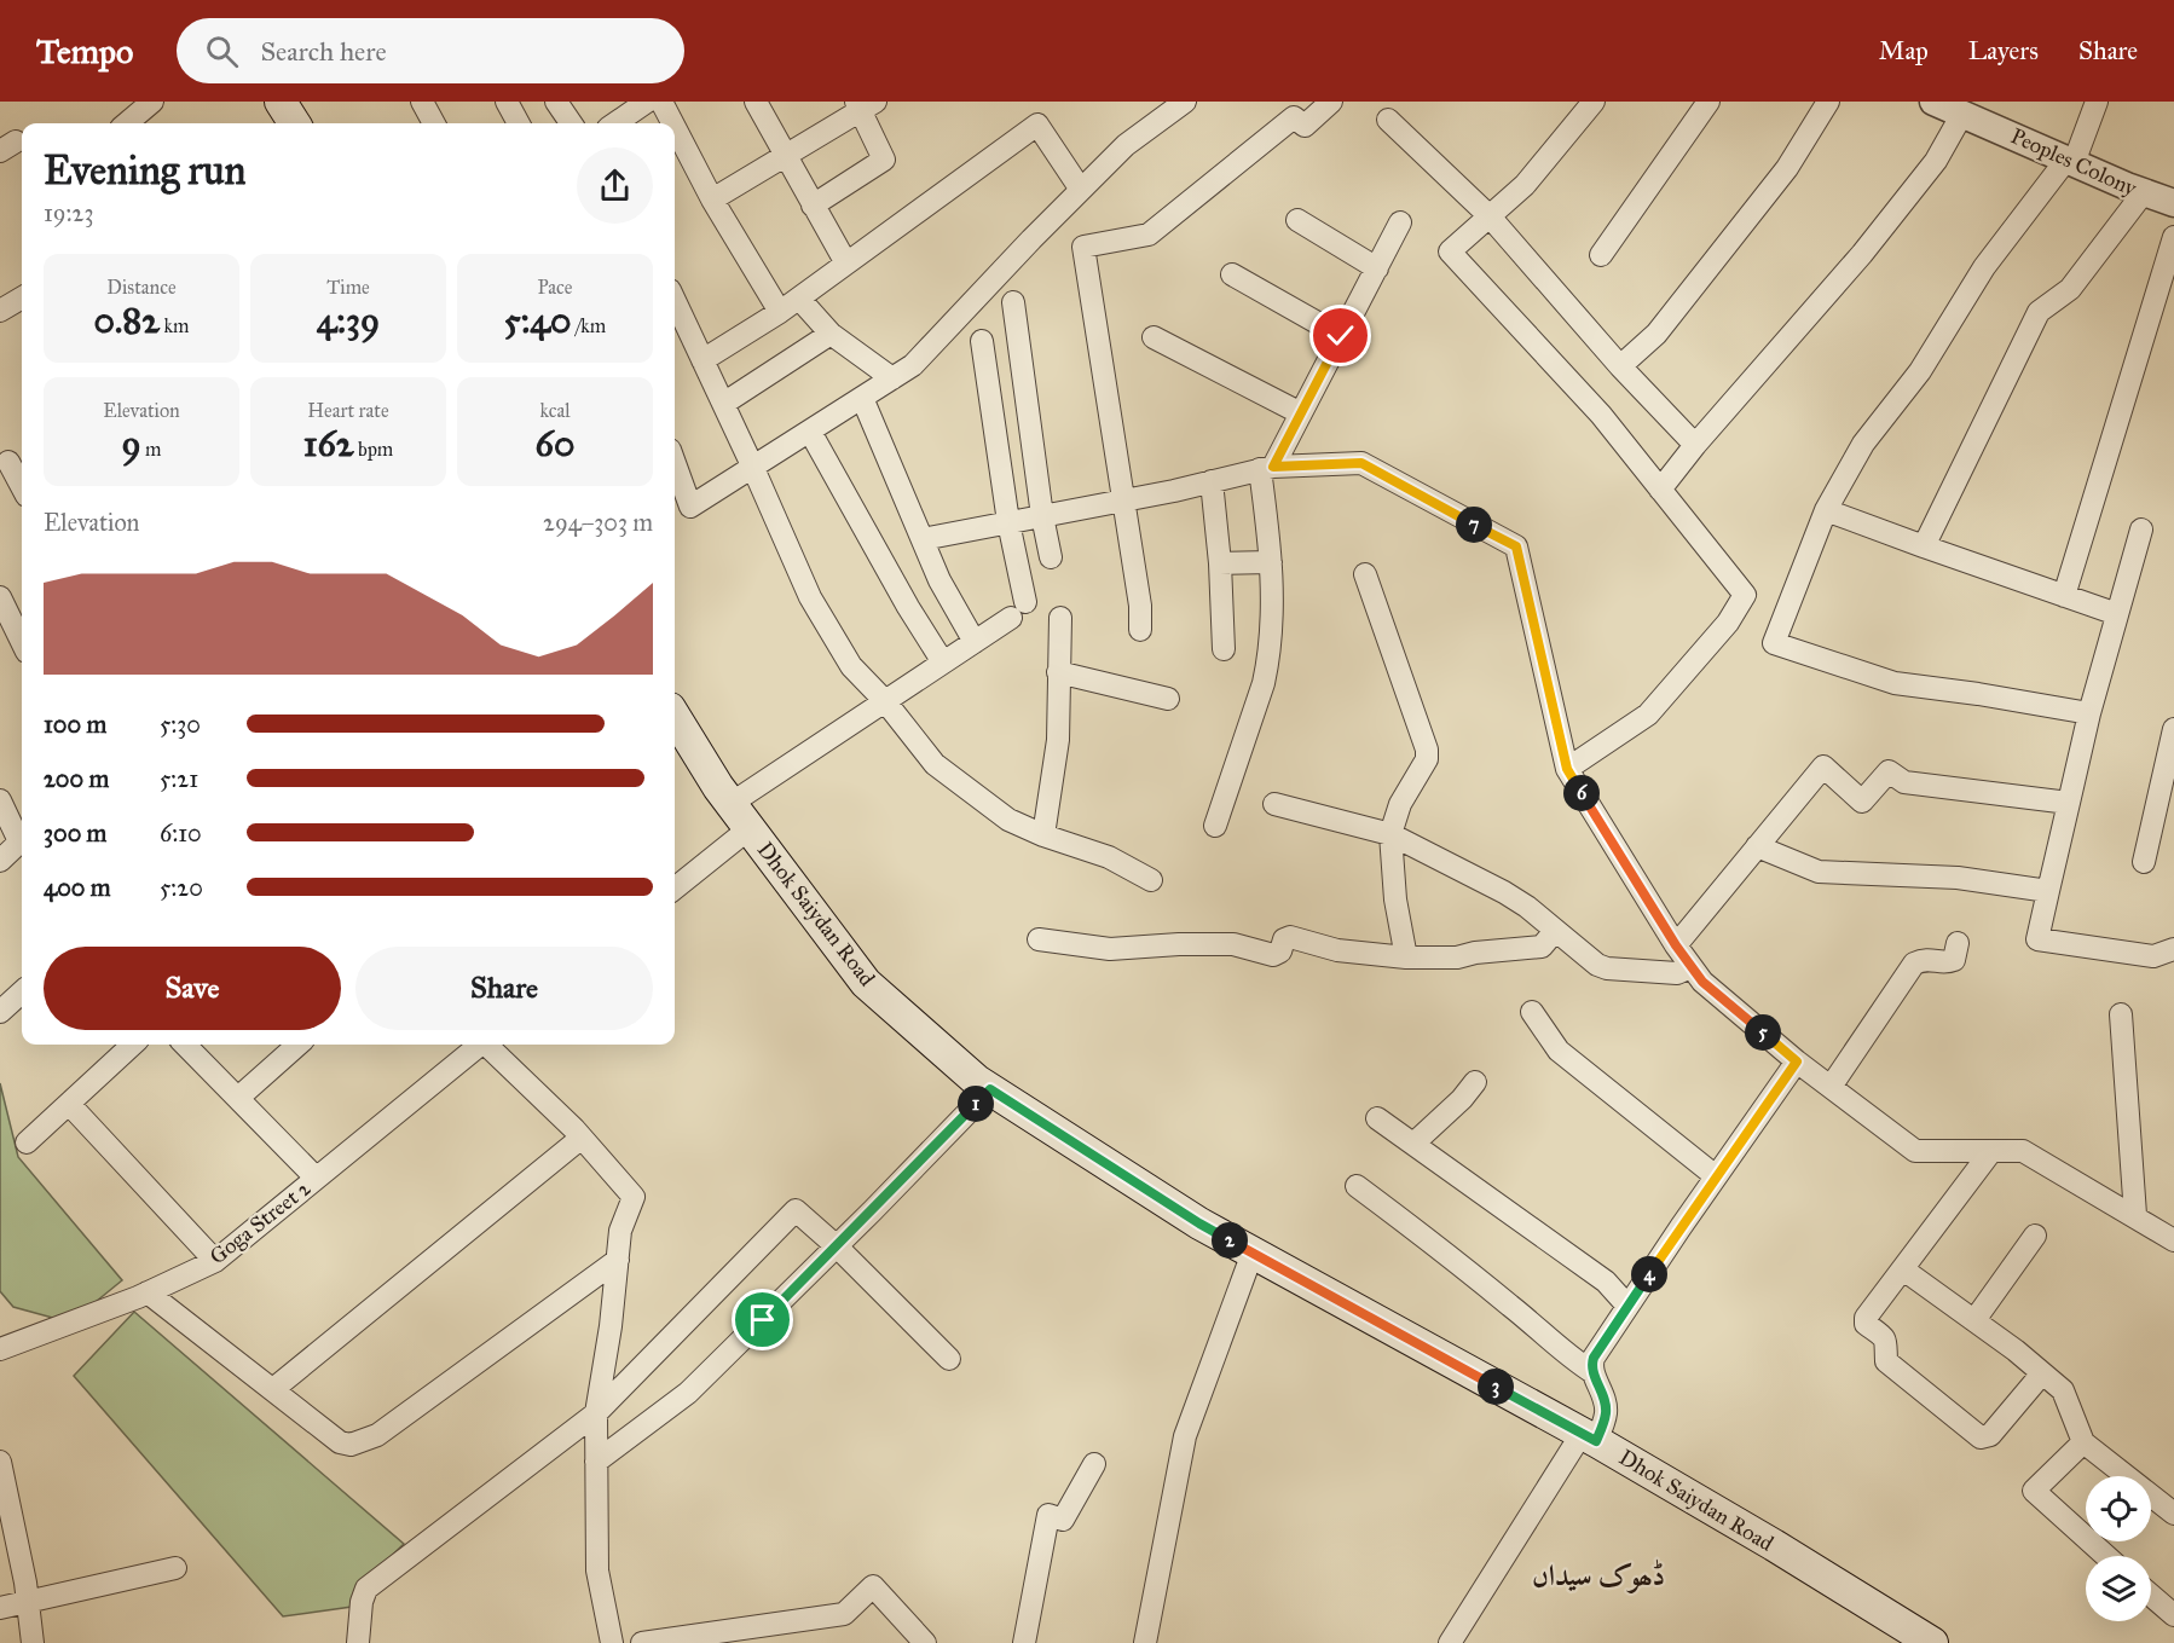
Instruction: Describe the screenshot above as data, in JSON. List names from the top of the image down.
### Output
{
  "streets": {
    "main road": ["Dhok Saiydan Road"],
    "street": ["Peoples Colony", "Goga Street 2"]
  },
  "districts": ["ڈھوک سیداں"],
  "page": {
    "header": "Tempo",
    "search": "Search here",
    "nav": ["Map", "Layers", "Share"],
    "heading": ["Evening run", "19:23"],
    "stats": [
      ["Distance", "0.82 km"],
      ["Time", "4:39"],
      ["Pace", "5:40 /km"],
      ["Elevation", "9 m"],
      ["Heart rate", "162 bpm"],
      ["kcal", "60"]
    ],
    "chart": ["Elevation", "294–303 m"],
    "pins": [
      "7",
      "6",
      "5",
      "1",
      "2",
      "4",
      "3"
    ],
    "list": [
      {
        "name": "100 m",
        "note": "5:30"
      },
      {
        "name": "200 m",
        "note": "5:21"
      },
      {
        "name": "300 m",
        "note": "6:10"
      },
      {
        "name": "400 m",
        "note": "5:20"
      }
    ],
    "buttons": ["Save", "Share"]
  }
}
